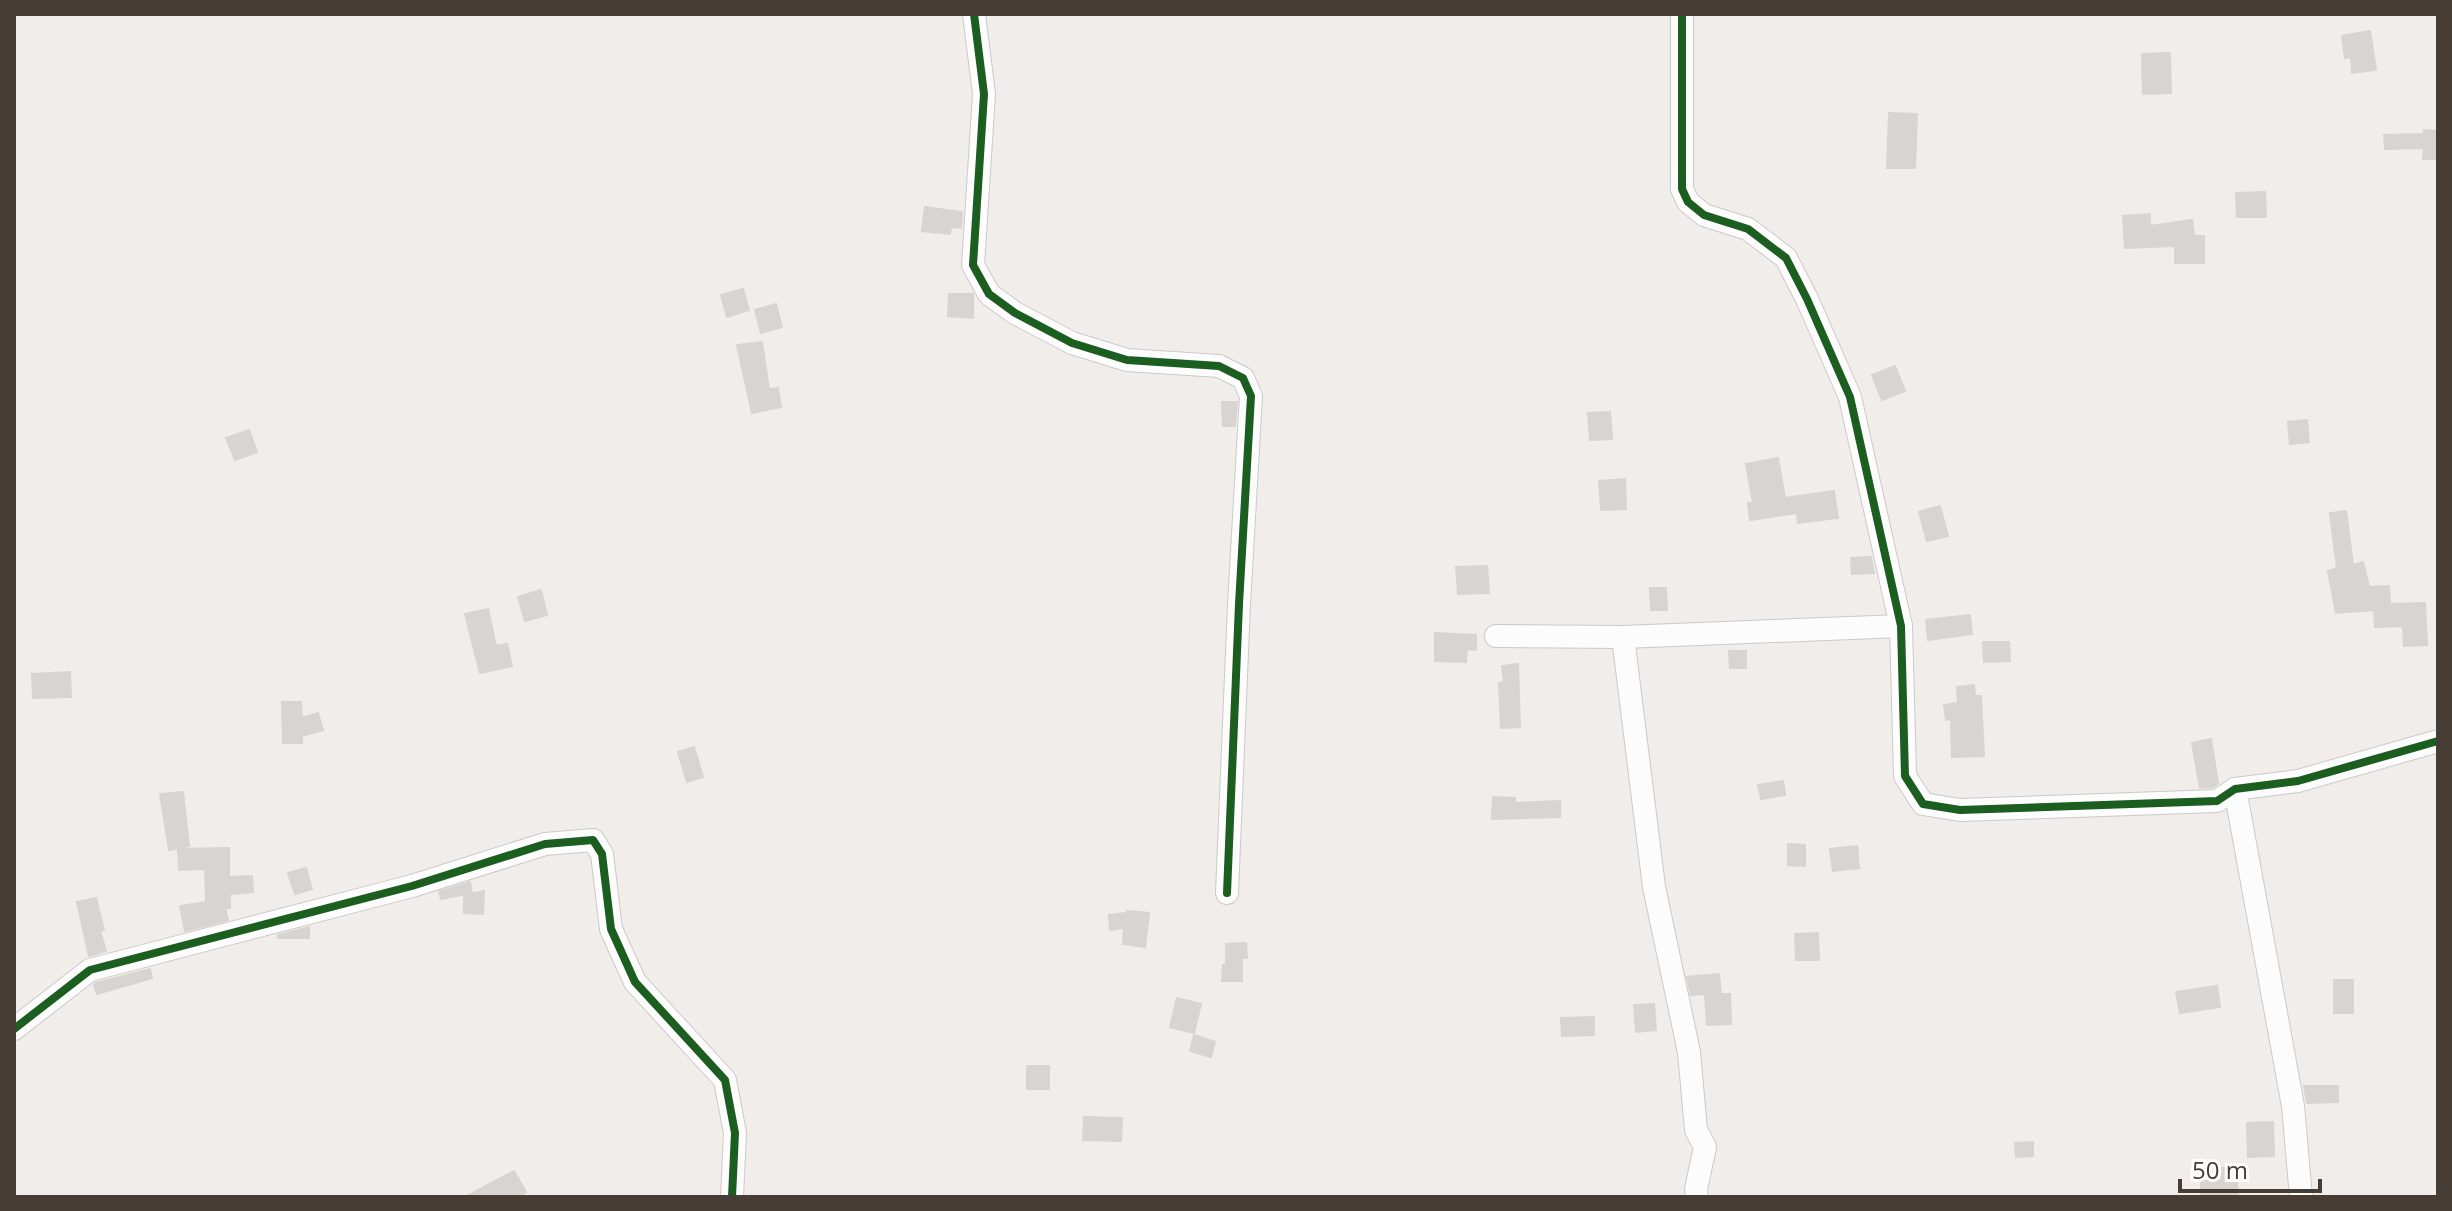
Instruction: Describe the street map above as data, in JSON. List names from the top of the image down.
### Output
{
  "scale_bar": "50 m"
}
